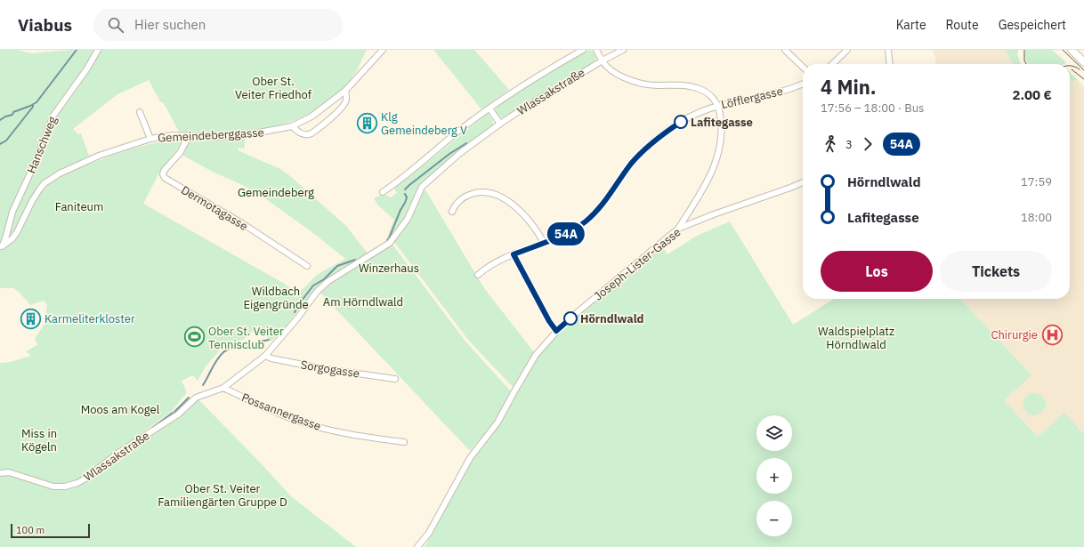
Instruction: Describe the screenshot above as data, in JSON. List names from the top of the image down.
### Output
{
  "streets": {
    "street": [
      "Wlassakstraße",
      "Löfflergasse",
      "Gemeindeberggasse",
      "Hanschweg",
      "Dermotagasse",
      "Joseph-Lister-Gasse",
      "Sorgogasse",
      "Possannergasse"
    ]
  },
  "crossings": [
    ["Wlassakstraße", "Sorgogasse"],
    ["Wlassakstraße", "Possannergasse"],
    ["Gemeindeberggasse", "Hanschweg"],
    ["Gemeindeberggasse", "Dermotagasse"]
  ],
  "parks": [
    "Ober St. Veiter Friedhof",
    "Gemeindeberg",
    "Faniteum",
    "Winzerhaus",
    "Wildbach Eigengründe",
    "Am Hörndlwald",
    "Waldspielplatz Hörndlwald",
    "Moos am Kogel",
    "Miss in Kögeln",
    "Ober St. Veiter Familiengärten Gruppe D"
  ],
  "places": {
    "other": ["Lafitegasse", "Hörndlwald"],
    "building": ["Klg Gemeindeberg V", "Karmeliterkloster"],
    "hospital": ["Chirurgie"],
    "sports": ["Ober St. Veiter Tennisclub"]
  },
  "lines": ["bus line 54A"],
  "scale_bar": "100 m",
  "page": {
    "header": "Viabus",
    "search": "Hier suchen",
    "nav": ["Karte", "Route", "Gespeichert"],
    "on_map": "54A",
    "heading": ["4 Min.", "17:56 – 18:00 · Bus", "2.00 €"],
    "legs": ["3", "54A"],
    "list": [
      {
        "name": "Hörndlwald",
        "value": "17:59"
      },
      {
        "name": "Lafitegasse",
        "value": "18:00"
      }
    ],
    "buttons": ["Los", "Tickets"],
    "map_buttons": ["+", "−"],
    "scale": "100 m"
  }
}
